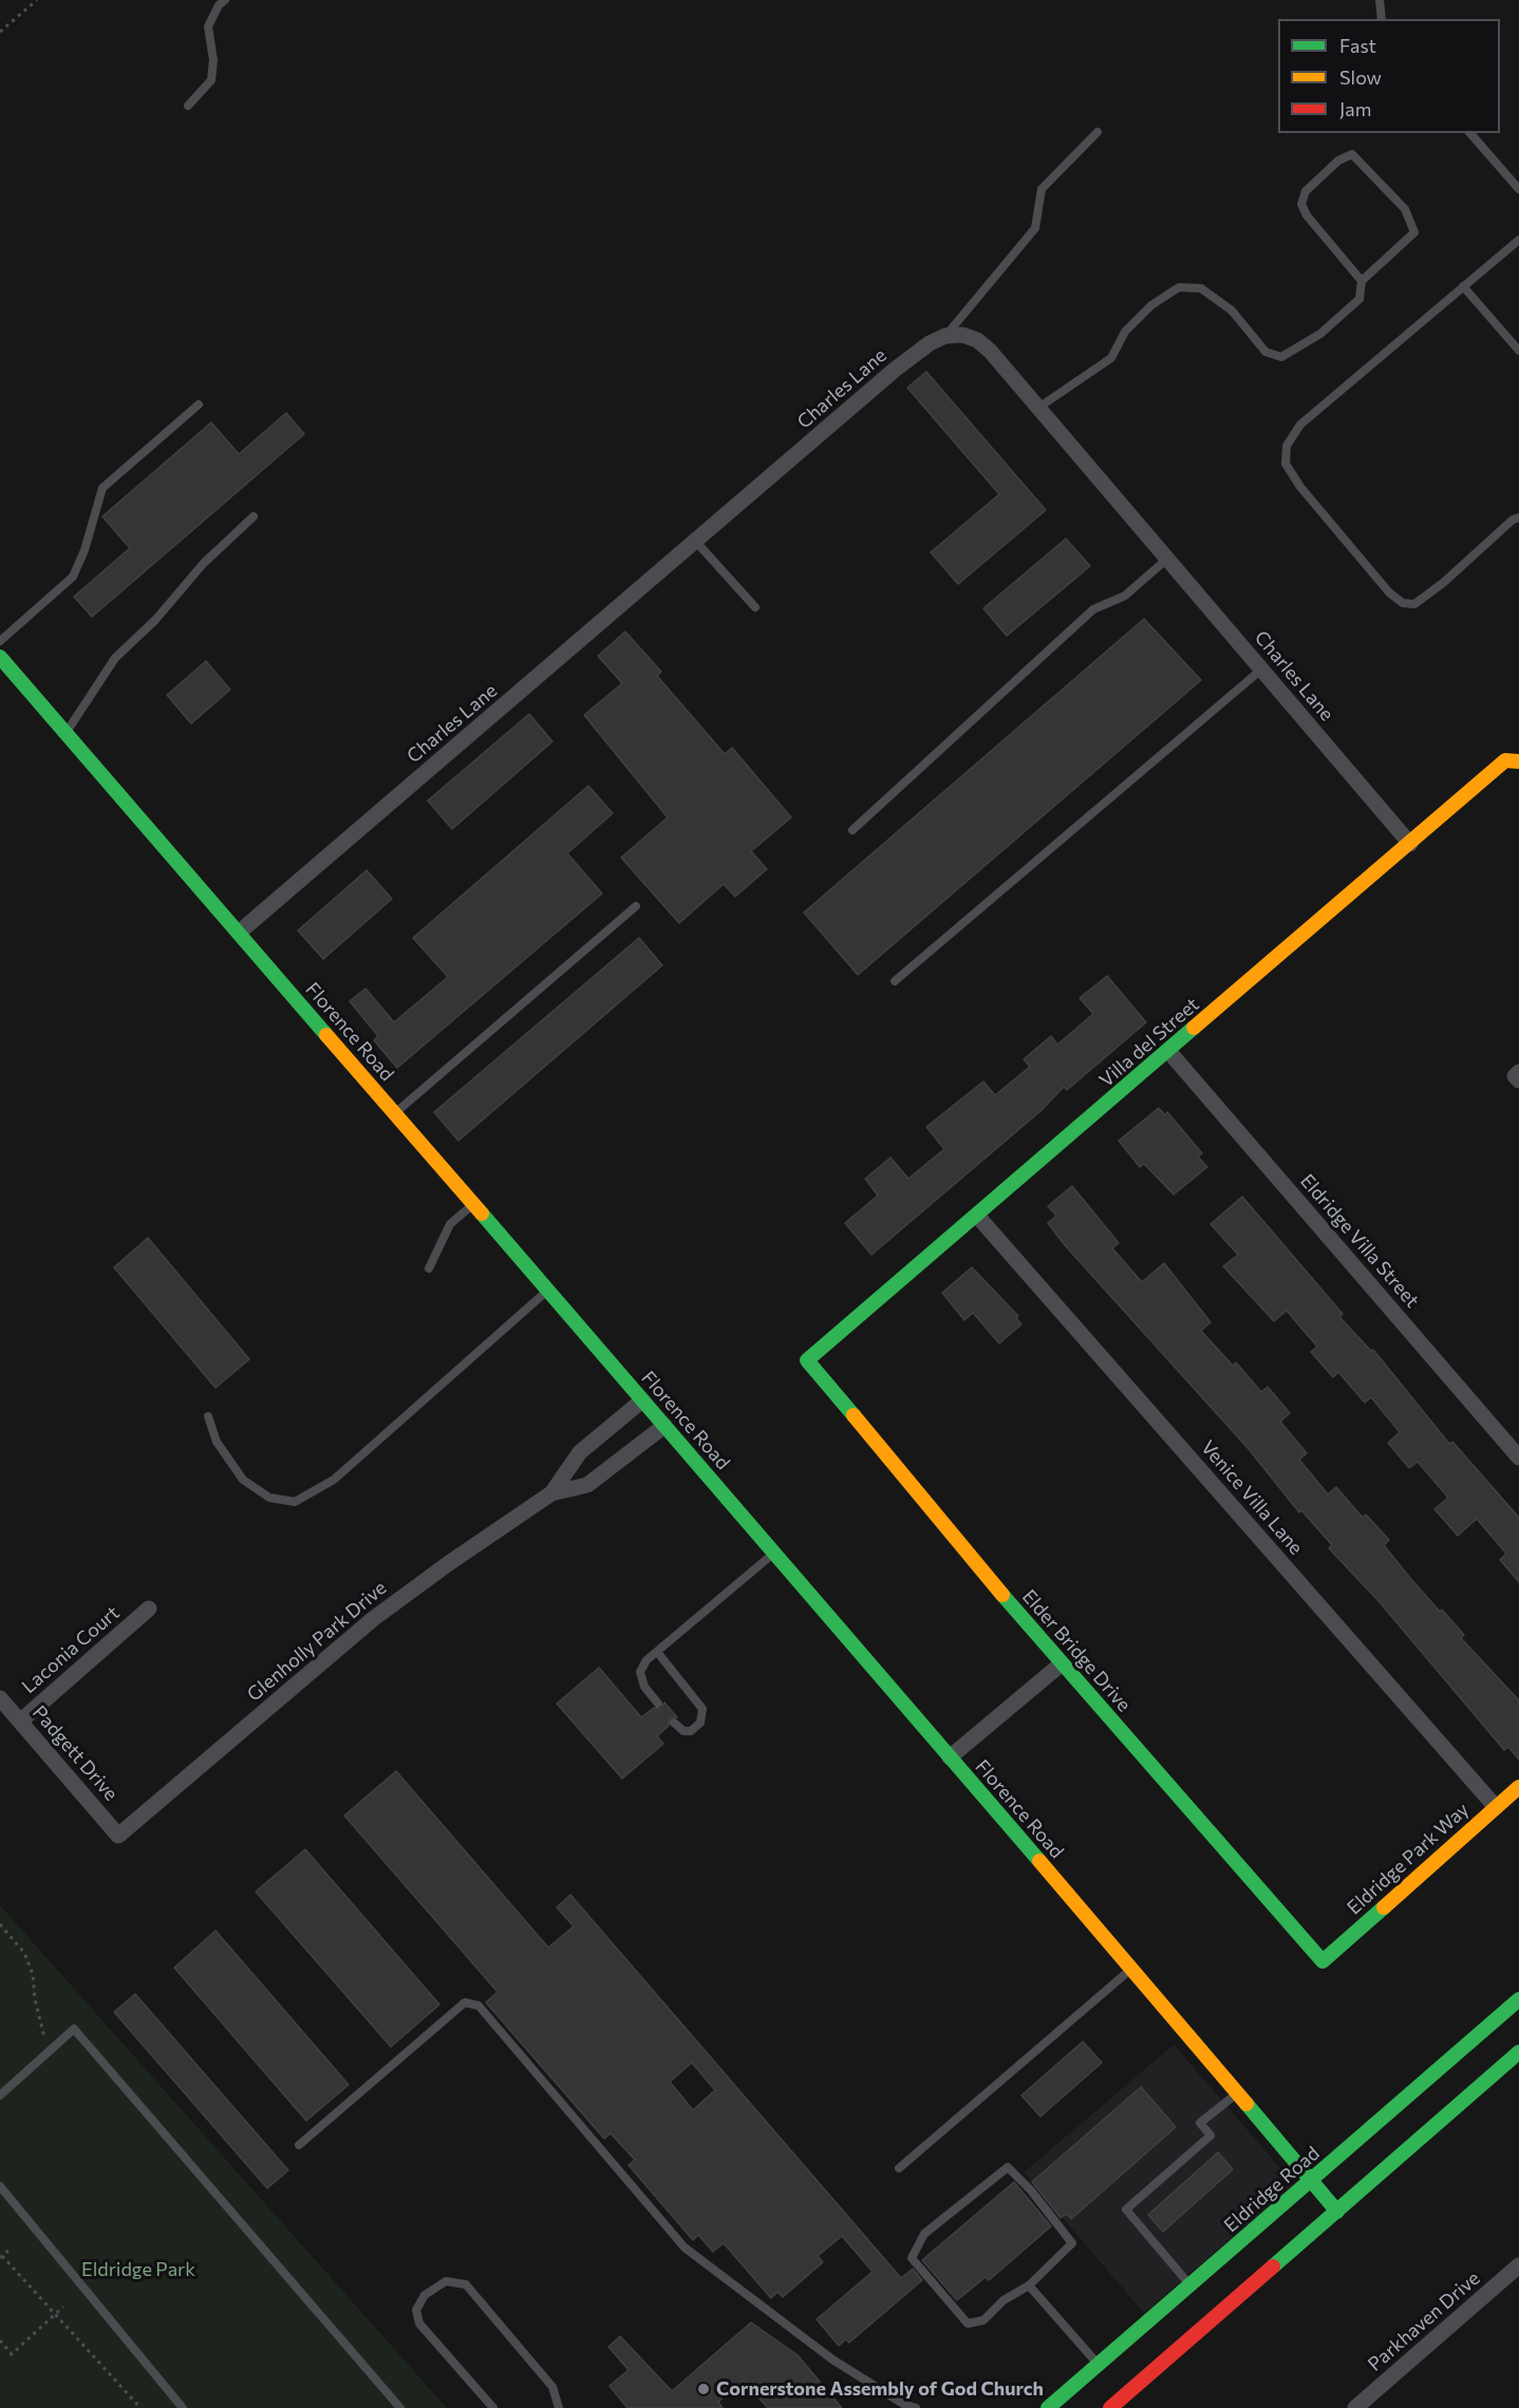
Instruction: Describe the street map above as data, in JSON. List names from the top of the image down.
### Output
{
  "streets": {
    "street": [
      "Charles Lane",
      "Florence Road",
      "Villa del Street",
      "Eldridge Villa Street",
      "Venice Villa Lane",
      "Glenholly Park Drive",
      "Laconia Court",
      "Elder Bridge Drive",
      "Padgett Drive",
      "Eldridge Park Way",
      "Eldridge Road",
      "Parkhaven Drive"
    ]
  },
  "crossings": [
    ["Charles Lane", "Florence Road"],
    ["Charles Lane", "Villa del Street"],
    ["Florence Road", "Glenholly Park Drive"],
    ["Florence Road", "Eldridge Road"],
    ["Villa del Street", "Eldridge Villa Street"],
    ["Villa del Street", "Venice Villa Lane"],
    ["Villa del Street", "Elder Bridge Drive"],
    ["Venice Villa Lane", "Eldridge Park Way"],
    ["Glenholly Park Drive", "Padgett Drive"],
    ["Laconia Court", "Padgett Drive"],
    ["Elder Bridge Drive", "Eldridge Park Way"]
  ],
  "parks": ["Eldridge Park"],
  "places": ["Cornerstone Assembly of God Church"],
  "legend": ["Fast", "Slow", "Jam"]
}
